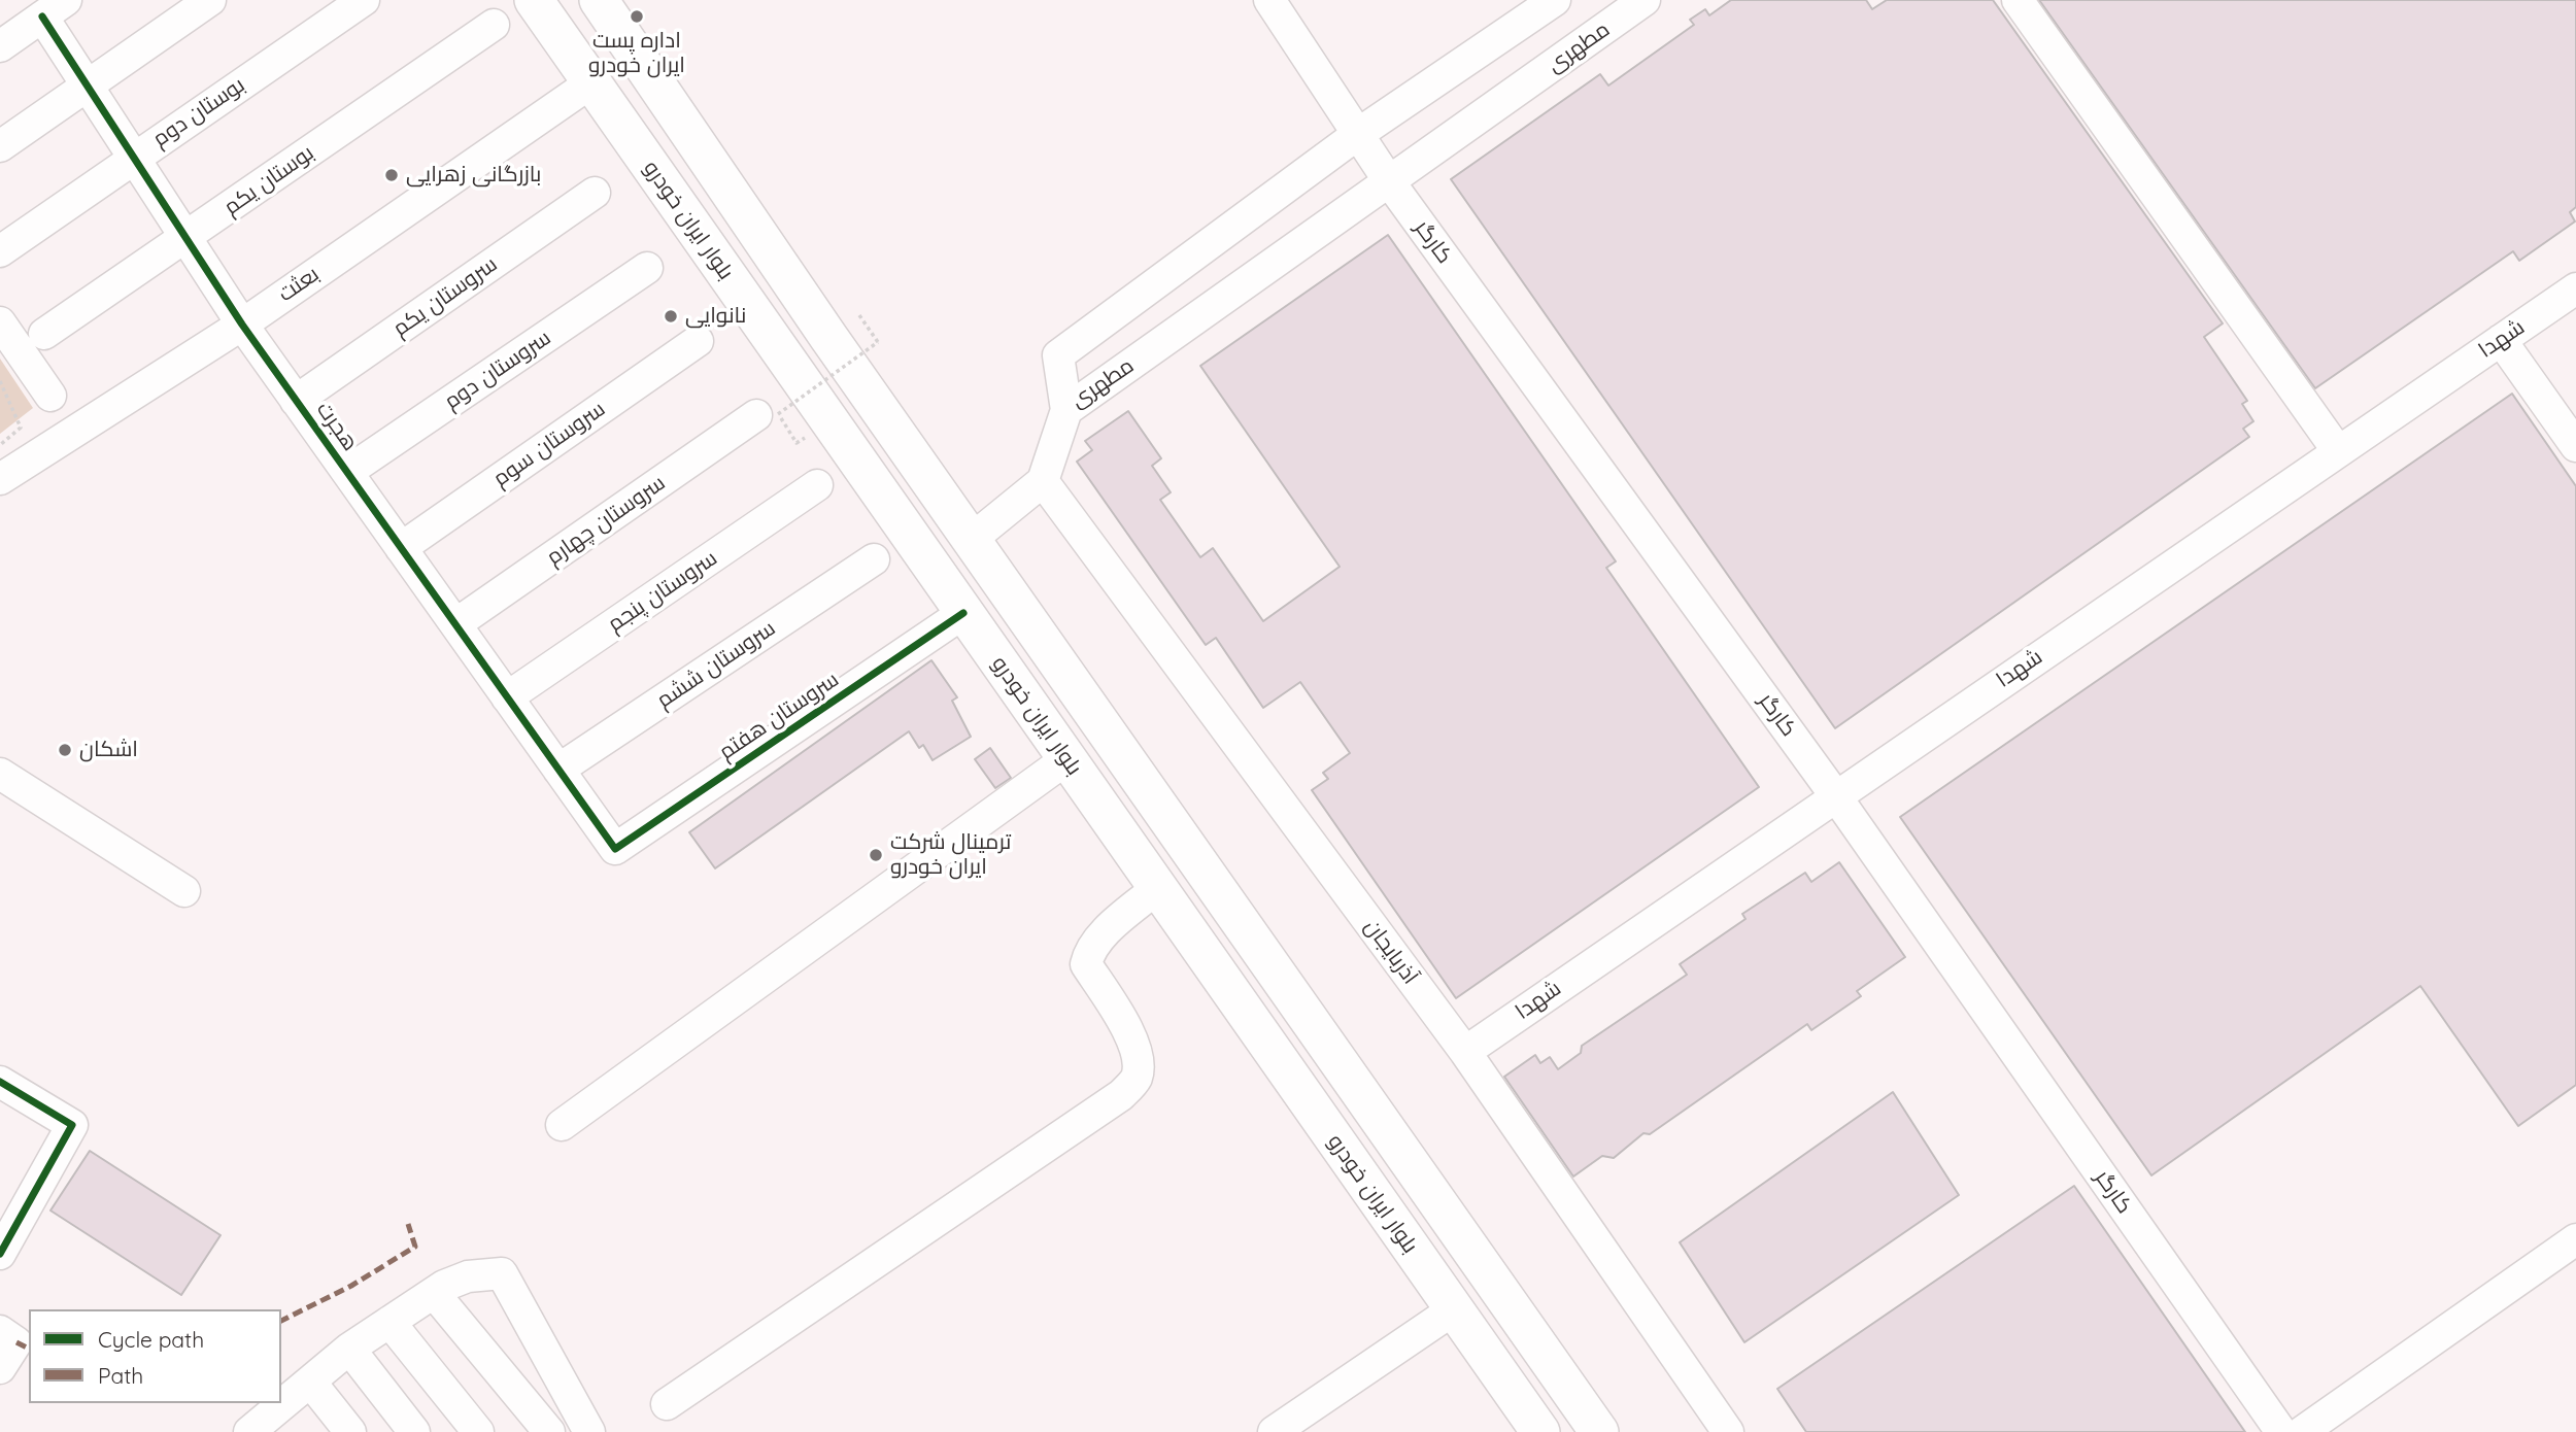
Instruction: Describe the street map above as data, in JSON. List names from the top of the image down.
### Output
{
  "streets": {
    "main road": ["بلوار ایران خودرو"],
    "street": [
      "مطهری",
      "بوستان دوم",
      "بوستان یکم",
      "کارگر",
      "بعثت",
      "سروستان یکم",
      "شهدا",
      "سروستان دوم",
      "هجرت",
      "سروستان سوم",
      "سروستان چهارم",
      "سروستان پنجم",
      "سروستان ششم",
      "سروستان هفتم",
      "آذربایجان"
    ]
  },
  "crossings": [
    ["مطهری", "کارگر"],
    ["بوستان دوم", "هجرت"],
    ["بوستان یکم", "هجرت"],
    ["بلوار ایران خودرو", "بعثت"],
    ["بلوار ایران خودرو", "سروستان هفتم"],
    ["کارگر", "شهدا"],
    ["بعثت", "هجرت"],
    ["سروستان یکم", "هجرت"],
    ["شهدا", "آذربایجان"],
    ["سروستان دوم", "هجرت"],
    ["هجرت", "سروستان سوم"],
    ["هجرت", "سروستان چهارم"],
    ["هجرت", "سروستان پنجم"],
    ["هجرت", "سروستان ششم"],
    ["هجرت", "سروستان هفتم"]
  ],
  "places": [
    "اداره پست ایران خودرو",
    "بازرگانی زهرایی",
    "نانوایی",
    "اشکان",
    "ترمینال شرکت ایران خودرو"
  ],
  "legend": ["Cycle path", "Path"]
}
